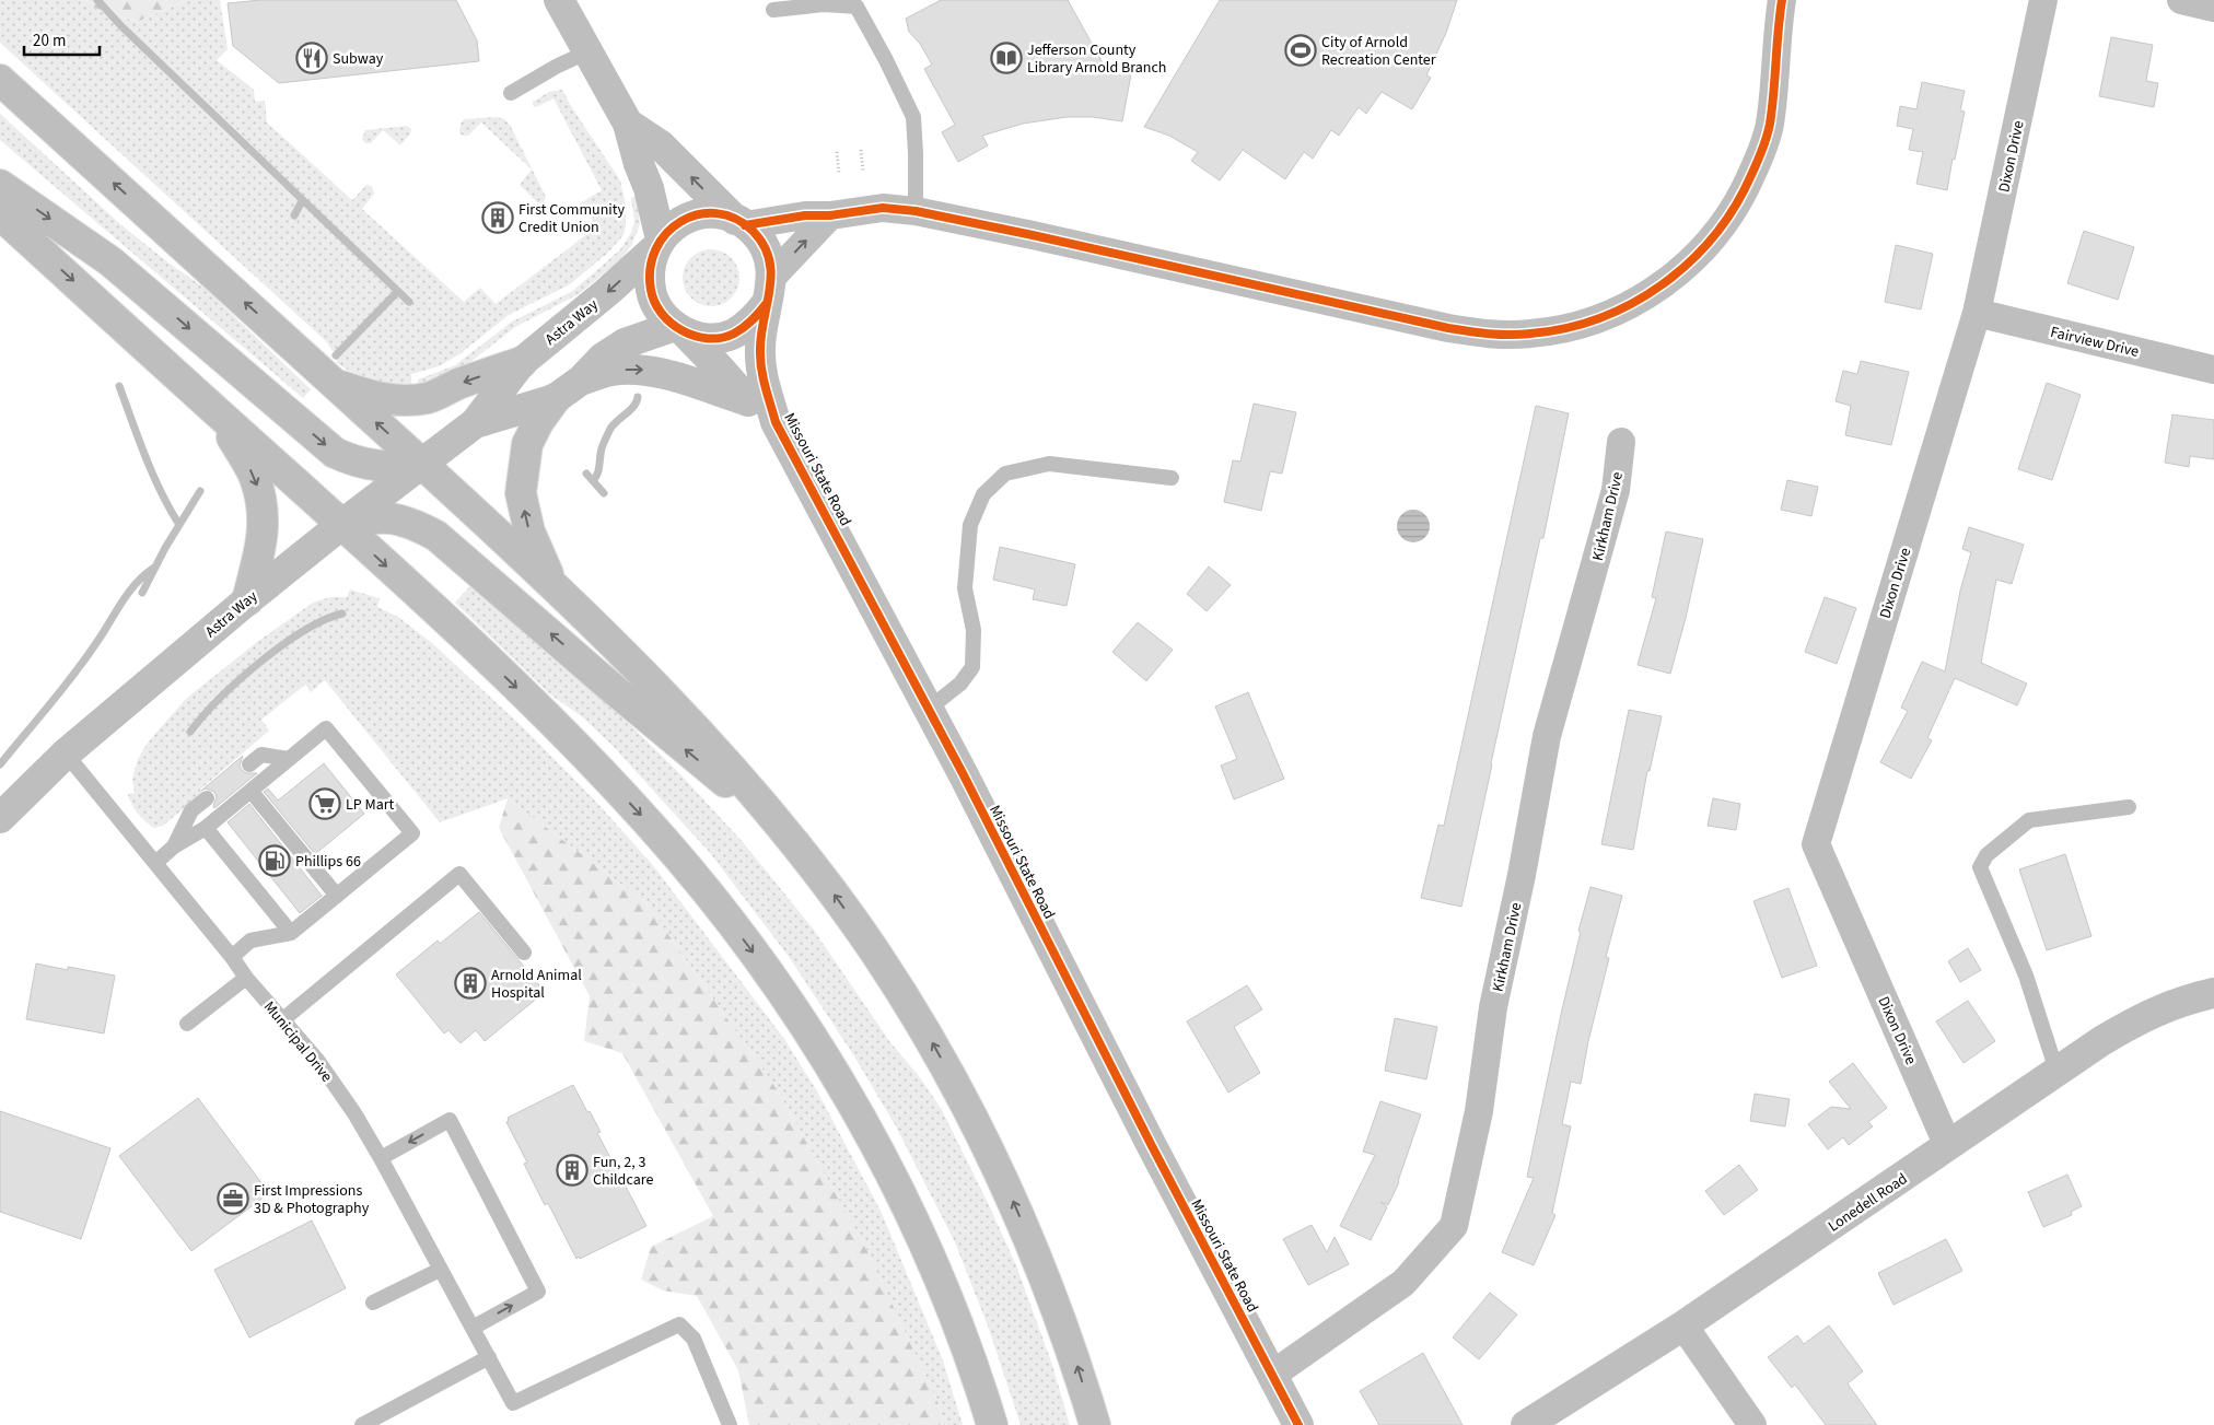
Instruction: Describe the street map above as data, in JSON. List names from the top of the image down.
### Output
{
  "streets": {
    "main road": ["Astra Way", "Missouri State Road", "Lonedell Road"],
    "street": ["Dixon Drive", "Fairview Drive", "Kirkham Drive"],
    "lane": ["Municipal Drive"]
  },
  "crossings": [
    ["Dixon Drive", "Fairview Drive"],
    ["Dixon Drive", "Lonedell Road"],
    ["Astra Way", "Missouri State Road"],
    ["Astra Way", "Municipal Drive"],
    ["Missouri State Road", "Kirkham Drive"]
  ],
  "places": {
    "sports": ["City of Arnold Recreation Center"],
    "restaurant": ["Subway"],
    "library": ["Jefferson County Library Arnold Branch"],
    "building": ["First Community Credit Union", "Arnold Animal Hospital", "Fun, 2, 3 Childcare"],
    "supermarket": ["LP Mart"],
    "fuel station": ["Phillips 66"],
    "office": ["First Impressions 3D & Photography"]
  },
  "scale_bar": "20 m"
}
